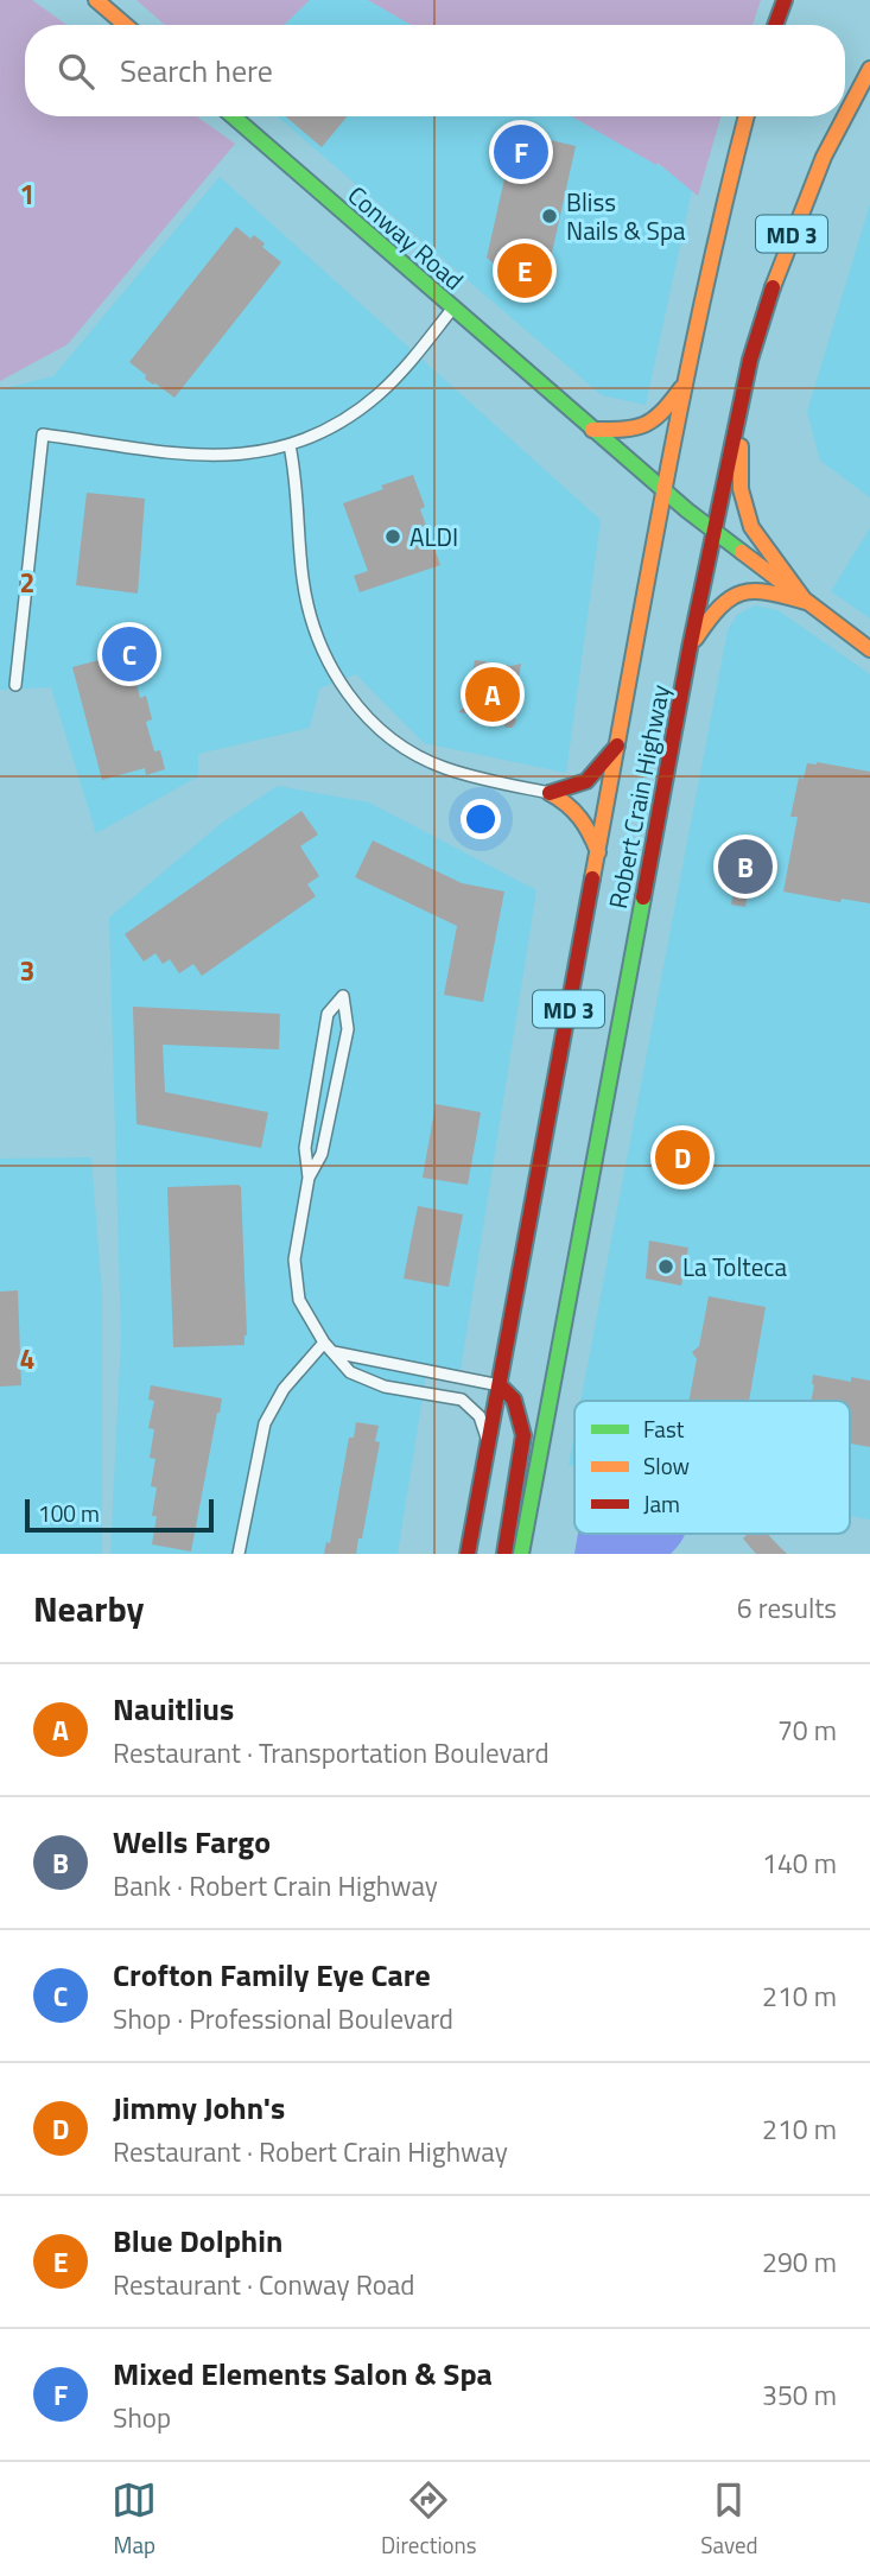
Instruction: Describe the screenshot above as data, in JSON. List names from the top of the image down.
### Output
{
  "streets": {
    "main road": ["MD 3", "Conway Road", "Robert Crain Highway"]
  },
  "crossings": [
    ["Conway Road", "Robert Crain Highway"]
  ],
  "places": ["Bliss Nails & Spa", "ALDI", "La Tolteca"],
  "legend": ["Fast", "Slow", "Jam"],
  "scale_bar": "100 m",
  "page": {
    "search": "Search here",
    "pins": [
      "F",
      "E",
      "C",
      "A",
      "B",
      "D"
    ],
    "scale": "100 m",
    "heading": ["Nearby", "6 results"],
    "list": [
      {
        "mark": "A",
        "name": "Nauitlius",
        "note": "Restaurant · Transportation Boulevard",
        "value": "70 m"
      },
      {
        "mark": "B",
        "name": "Wells Fargo",
        "note": "Bank · Robert Crain Highway",
        "value": "140 m"
      },
      {
        "mark": "C",
        "name": "Crofton Family Eye Care",
        "note": "Shop · Professional Boulevard",
        "value": "210 m"
      },
      {
        "mark": "D",
        "name": "Jimmy John's",
        "note": "Restaurant · Robert Crain Highway",
        "value": "210 m"
      },
      {
        "mark": "E",
        "name": "Blue Dolphin",
        "note": "Restaurant · Conway Road",
        "value": "290 m"
      },
      {
        "mark": "F",
        "name": "Mixed Elements Salon & Spa",
        "note": "Shop",
        "value": "350 m"
      }
    ],
    "nav": ["Map", "Directions", "Saved"]
  },
  "grid": {
    "rows": [
      "1",
      "2",
      "3",
      "4"
    ]
  }
}
